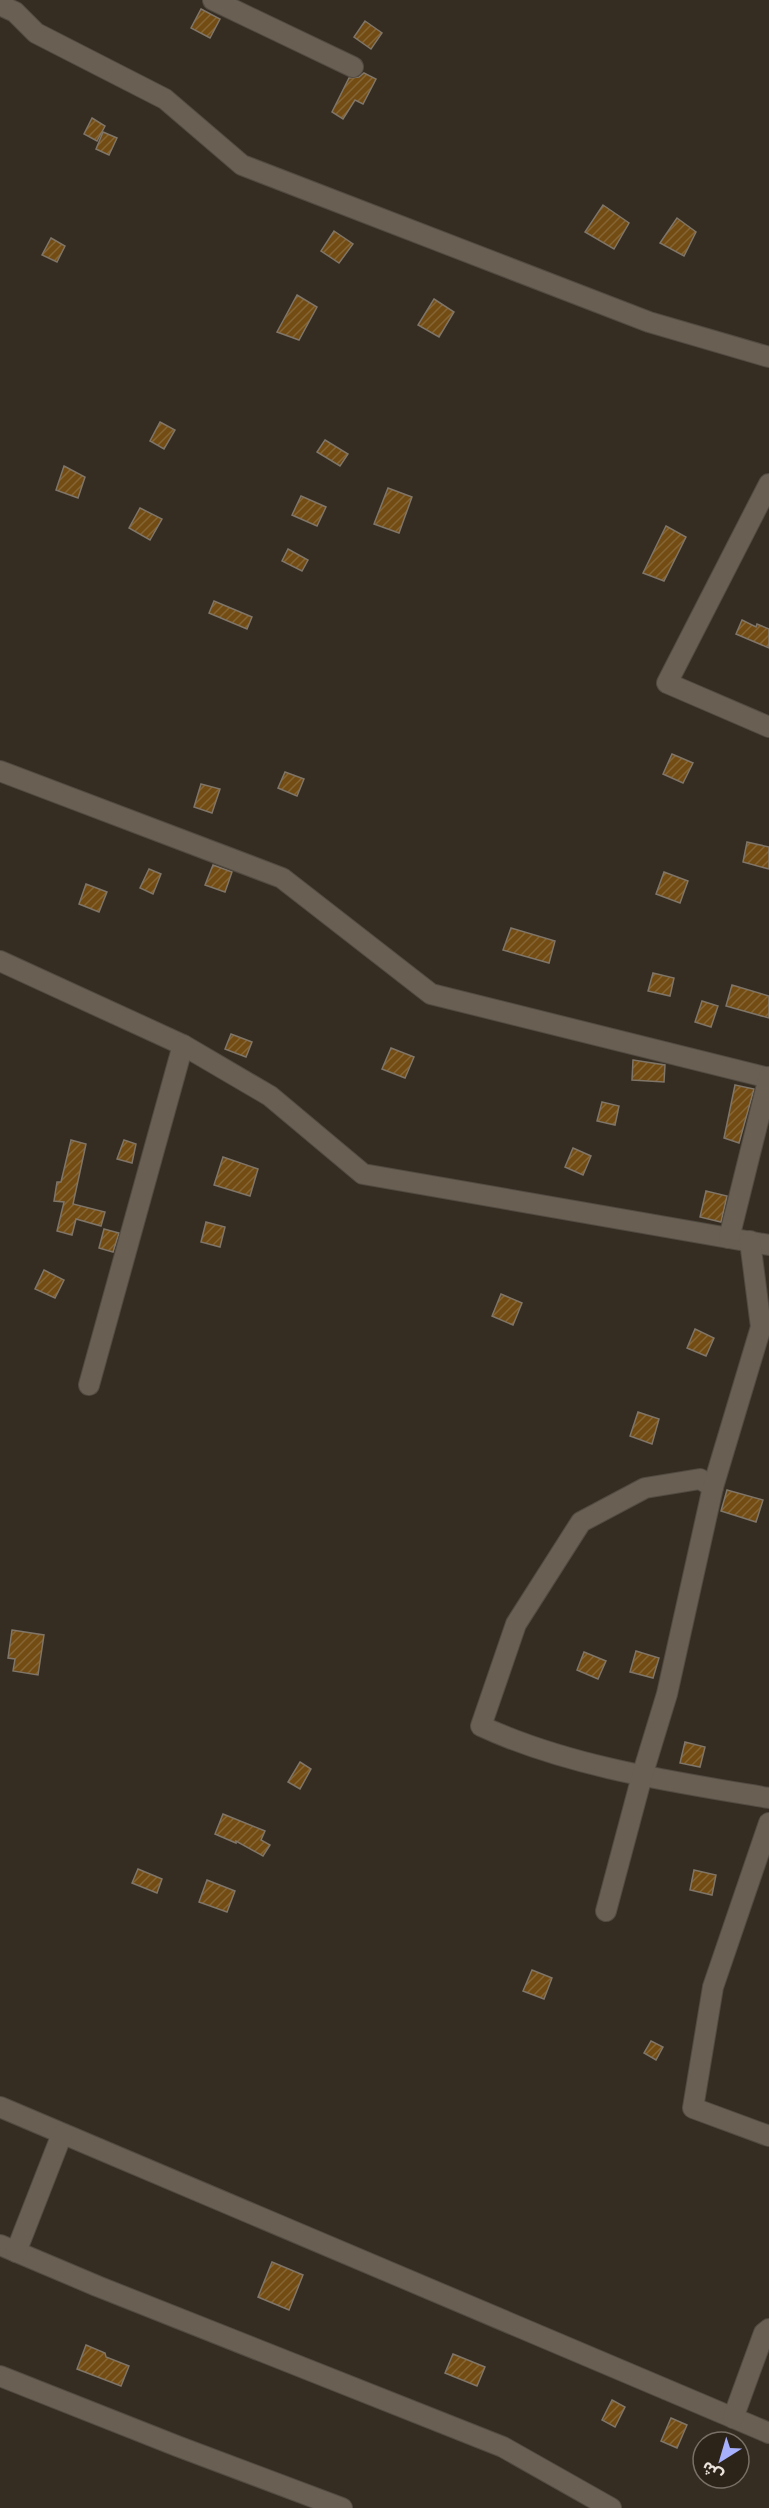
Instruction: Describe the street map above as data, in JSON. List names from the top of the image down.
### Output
{
  "north": "bottom left"
}
